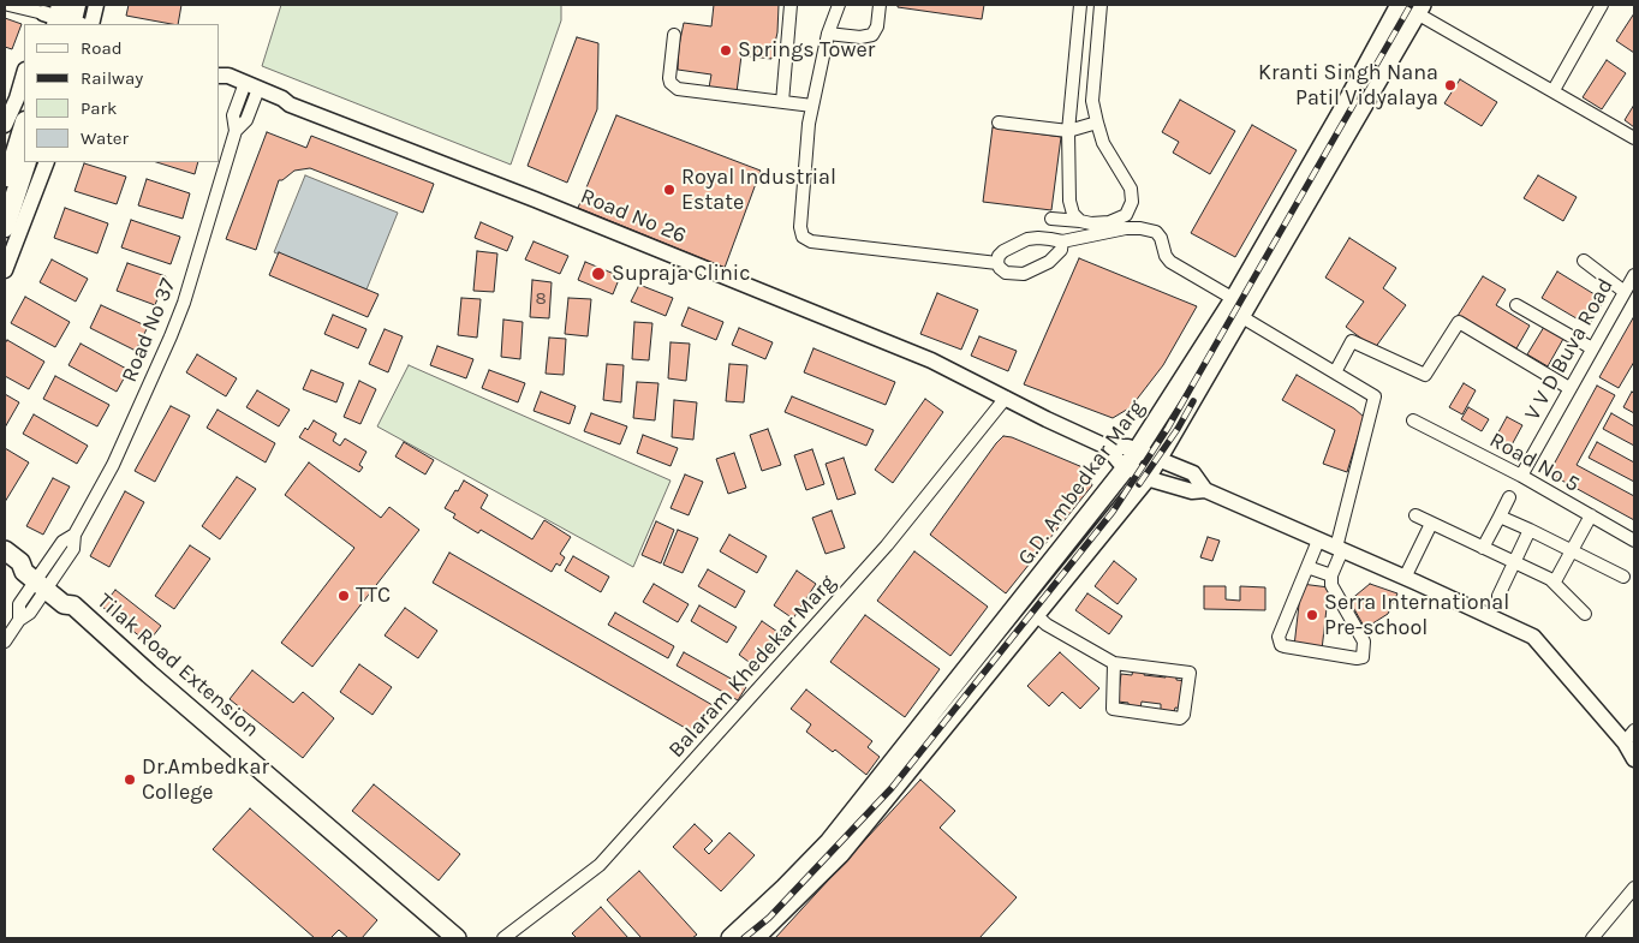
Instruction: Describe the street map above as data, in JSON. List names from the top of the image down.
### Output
{
  "streets": {
    "main road": ["G.D. Ambedkar Marg", "Tilak Road Extension"],
    "street": [
      "Road No 26",
      "Road No 37",
      "V V D Buva Road",
      "Road No 5",
      "Balaram Khedekar Marg"
    ]
  },
  "crossings": [
    ["Road No 26", "Road No 37"],
    ["Road No 26", "G.D. Ambedkar Marg"],
    ["Road No 26", "Balaram Khedekar Marg"],
    ["Road No 37", "Tilak Road Extension"],
    ["V V D Buva Road", "Road No 5"]
  ],
  "places": [
    "Springs Tower",
    "Kranti Singh Nana Patil Vidyalaya",
    "Royal Industrial Estate",
    "Supraja Clinic",
    "TTC",
    "Serra International Pre-school",
    "Dr.Ambedkar College"
  ],
  "house_numbers": ["8"],
  "legend": [
    "Road",
    "Railway",
    "Park",
    "Water"
  ]
}
